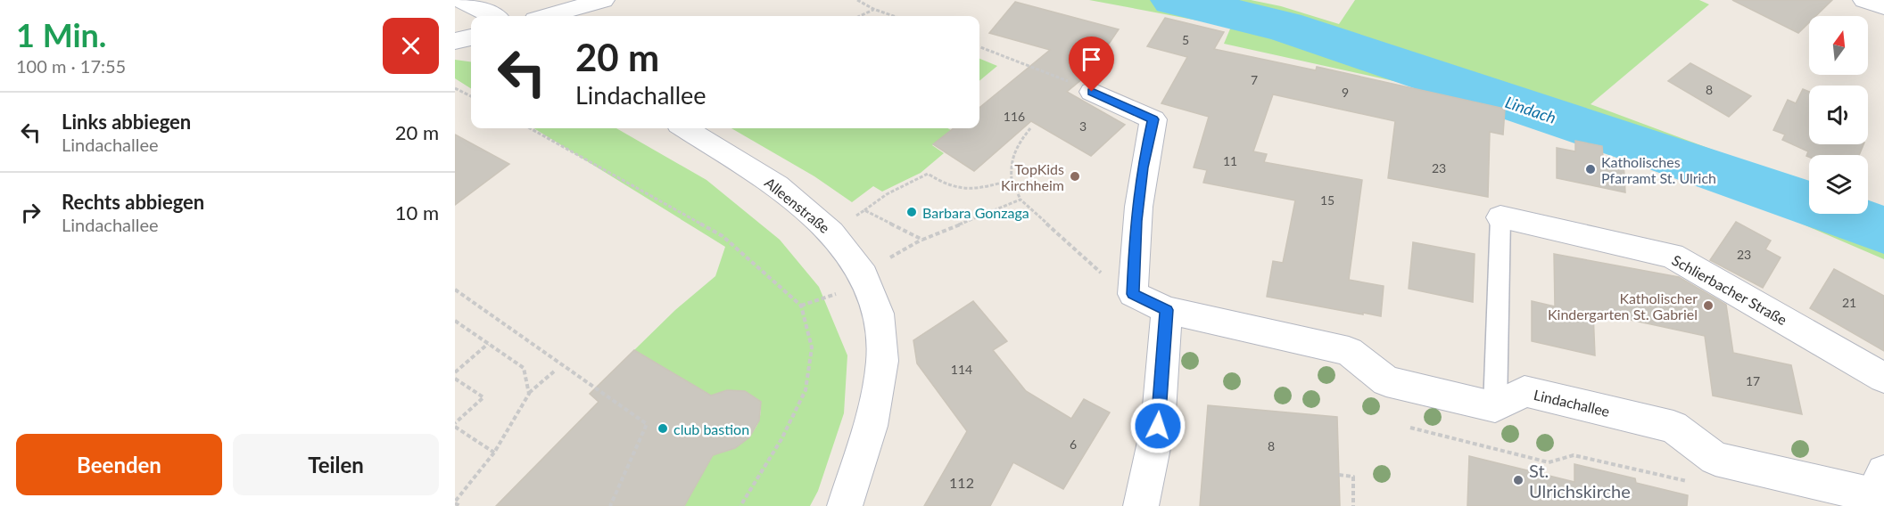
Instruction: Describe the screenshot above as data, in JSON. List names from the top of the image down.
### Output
{
  "streets": {
    "street": ["Alleenstraße", "Schlierbacher Straße", "Lindachallee"]
  },
  "water": ["Lindach"],
  "places": [
    "Katholisches Pfarramt St. Ulrich",
    "TopKids Kirchheim",
    "Barbara Gonzaga",
    "Katholischer Kindergarten St. Gabriel",
    "club bastion",
    "St. Ulrichskirche"
  ],
  "house_numbers": [
    "5",
    "7",
    "8",
    "9",
    "116",
    "3",
    "11",
    "23",
    "15",
    "23",
    "21",
    "114",
    "17",
    "6",
    "8",
    "112"
  ],
  "north": "top",
  "page": {
    "heading": ["1 Min.", "100 m · 17:55"],
    "turn": ["20 m", "Lindachallee"],
    "list": [
      {
        "name": "Links abbiegen",
        "note": "Lindachallee",
        "value": "20 m"
      },
      {
        "name": "Rechts abbiegen",
        "note": "Lindachallee",
        "value": "10 m"
      }
    ],
    "buttons": ["Beenden", "Teilen"]
  }
}
